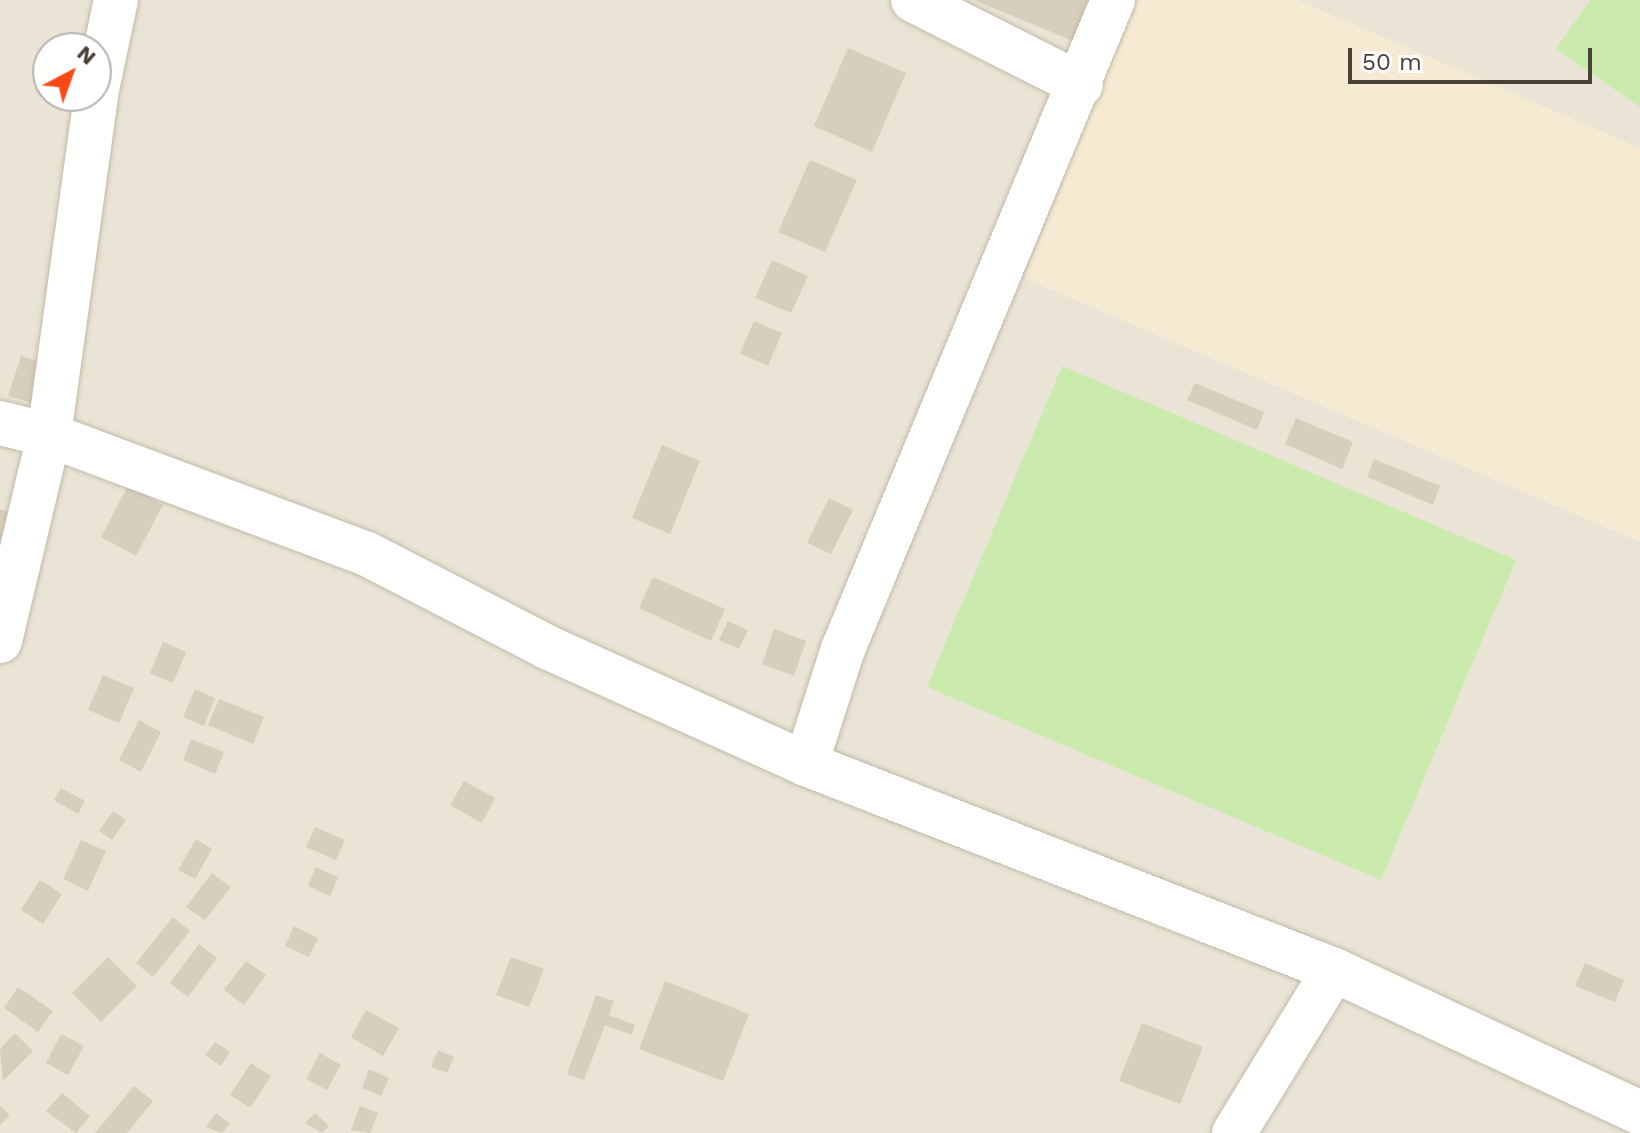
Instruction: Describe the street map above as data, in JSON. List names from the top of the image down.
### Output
{
  "scale_bar": "50 m",
  "north": "top right"
}
